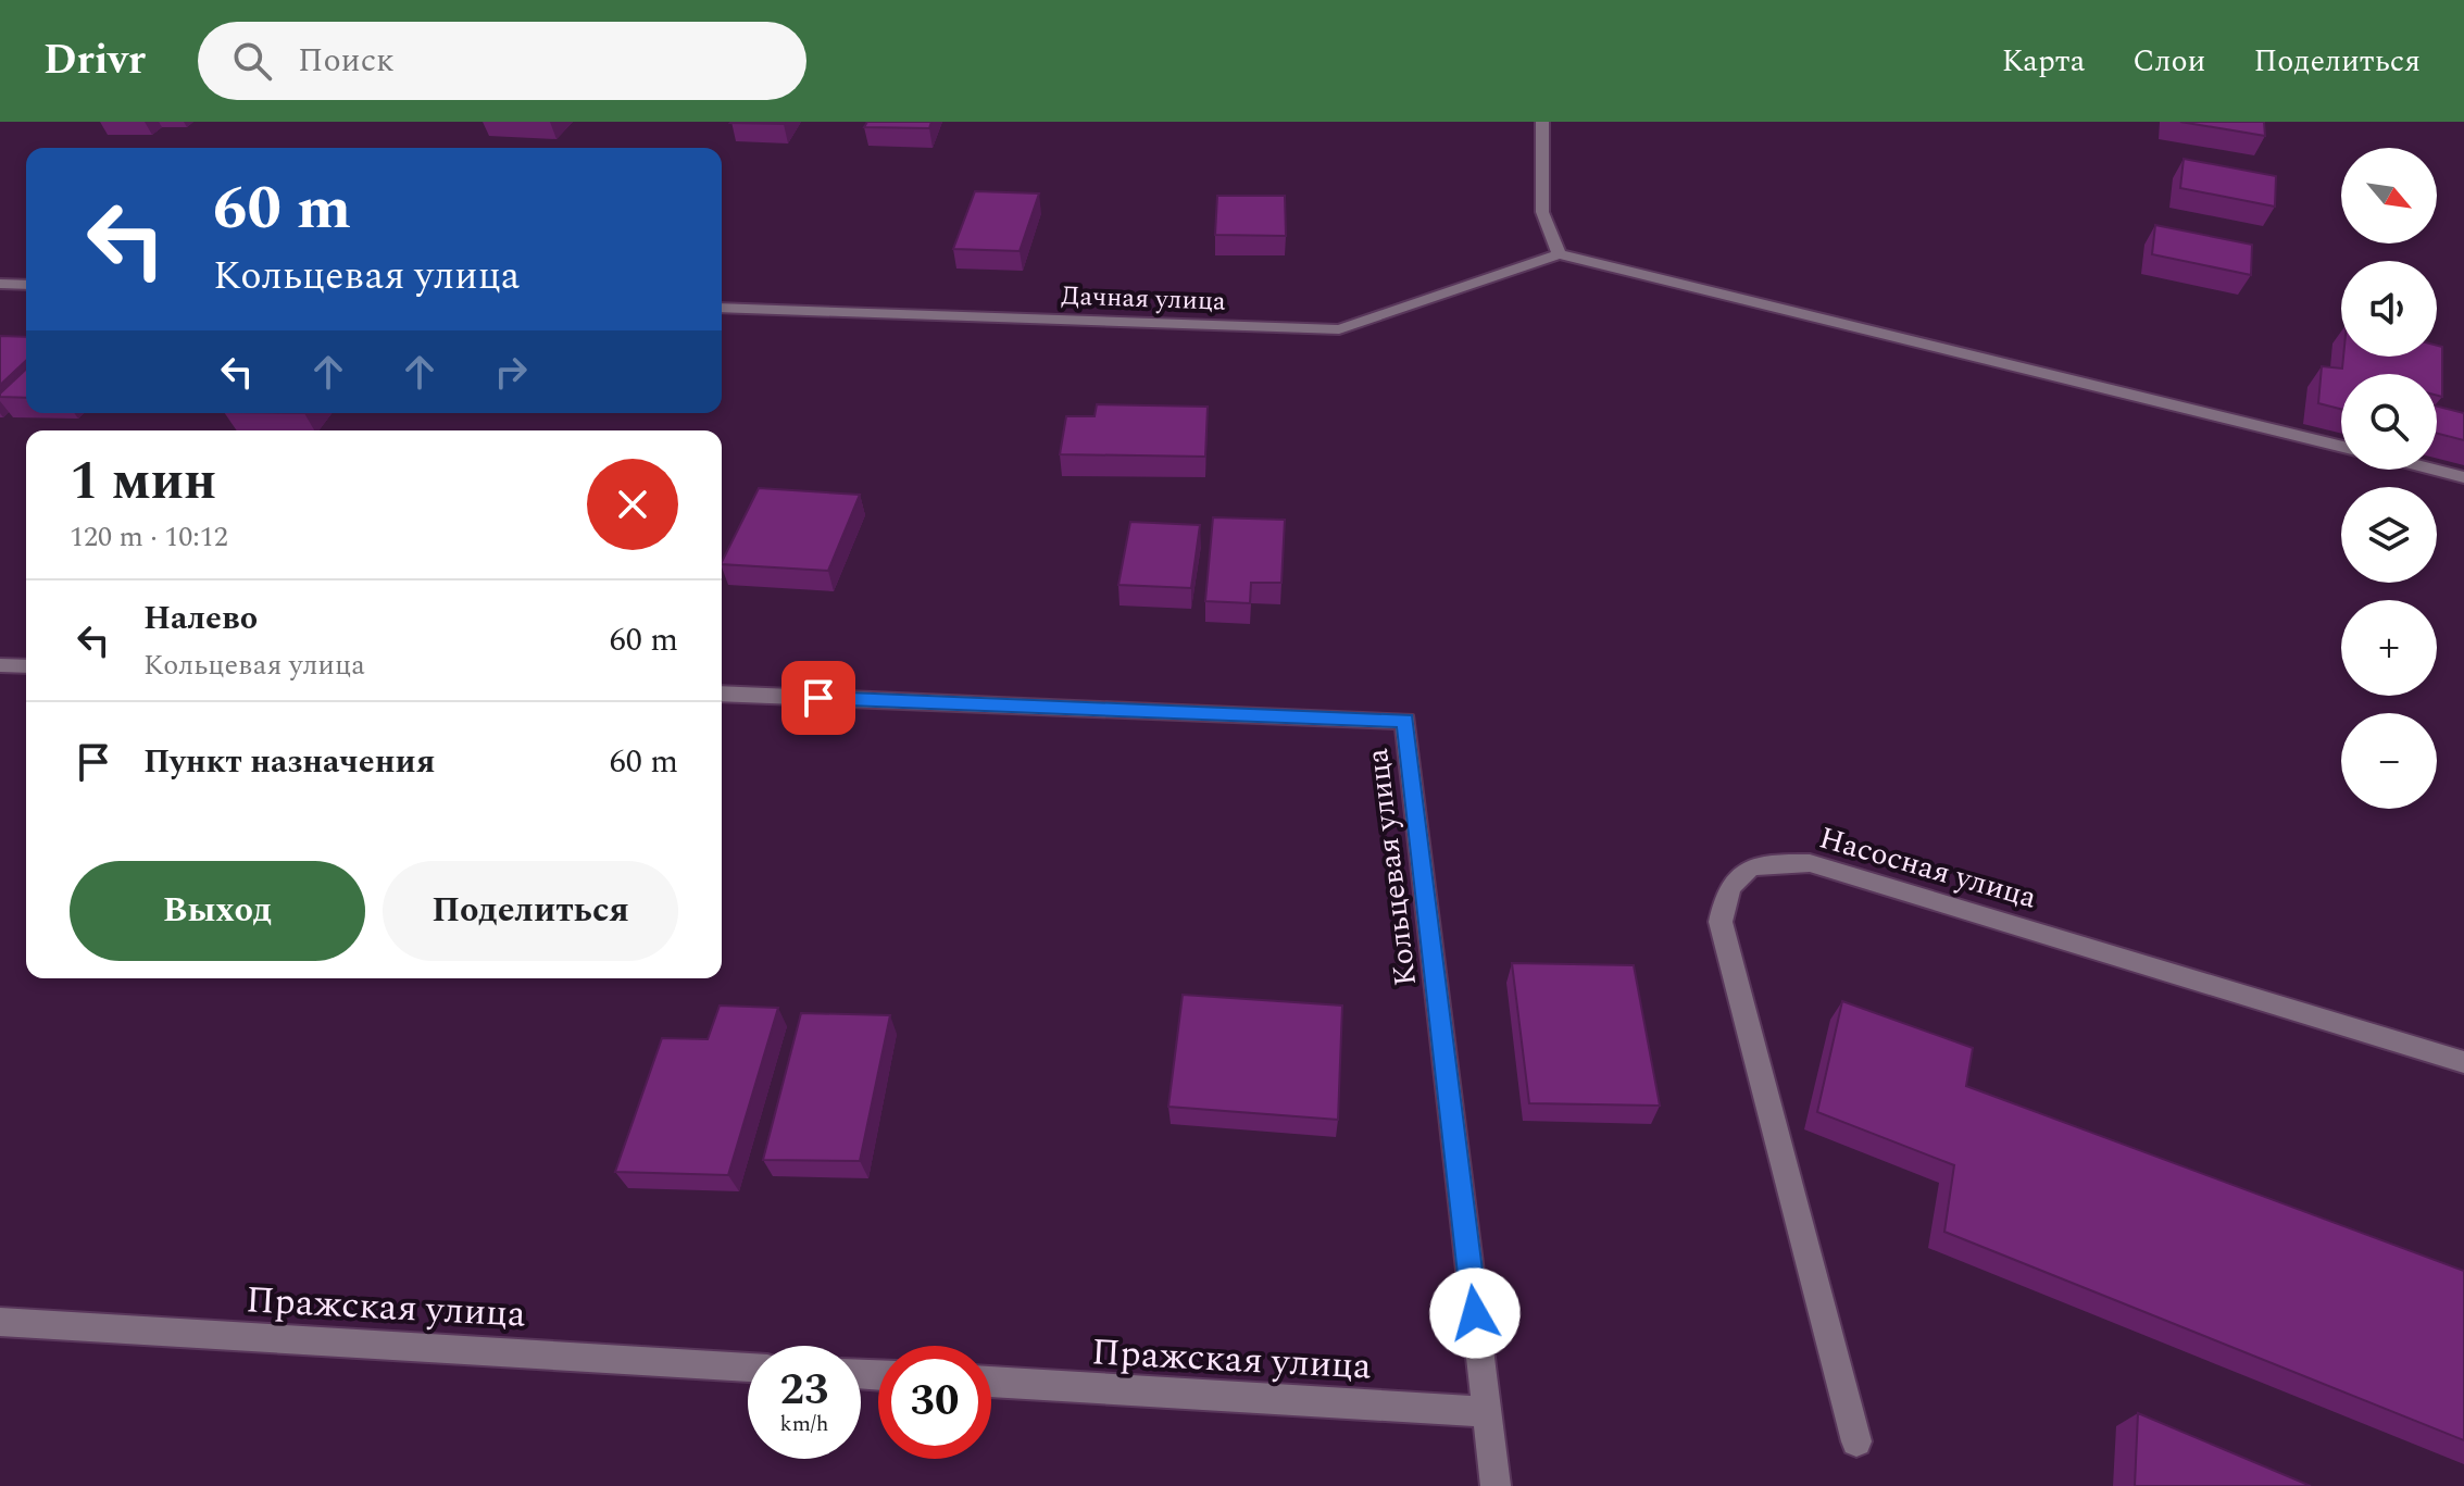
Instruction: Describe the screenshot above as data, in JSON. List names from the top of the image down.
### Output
{
  "streets": {
    "street": [
      "Дачная улица",
      "Насосная улица",
      "Кольцевая улица",
      "Пражская улица"
    ]
  },
  "crossings": [
    ["Кольцевая улица", "Пражская улица"]
  ],
  "north": "bottom right",
  "page": {
    "header": "Drivr",
    "search": "Поиск",
    "nav": ["Карта", "Слои", "Поделиться"],
    "map_buttons": ["+", "−"],
    "turn": ["60 m", "Кольцевая улица"],
    "heading": ["1 мин", "120 m · 10:12"],
    "list": [
      {
        "name": "Налево",
        "note": "Кольцевая улица",
        "value": "60 m"
      },
      {
        "name": "Пункт назначения",
        "value": "60 m"
      }
    ],
    "buttons": ["Выход", "Поделиться"],
    "speed": "23 km/h",
    "limit": "30"
  }
}
